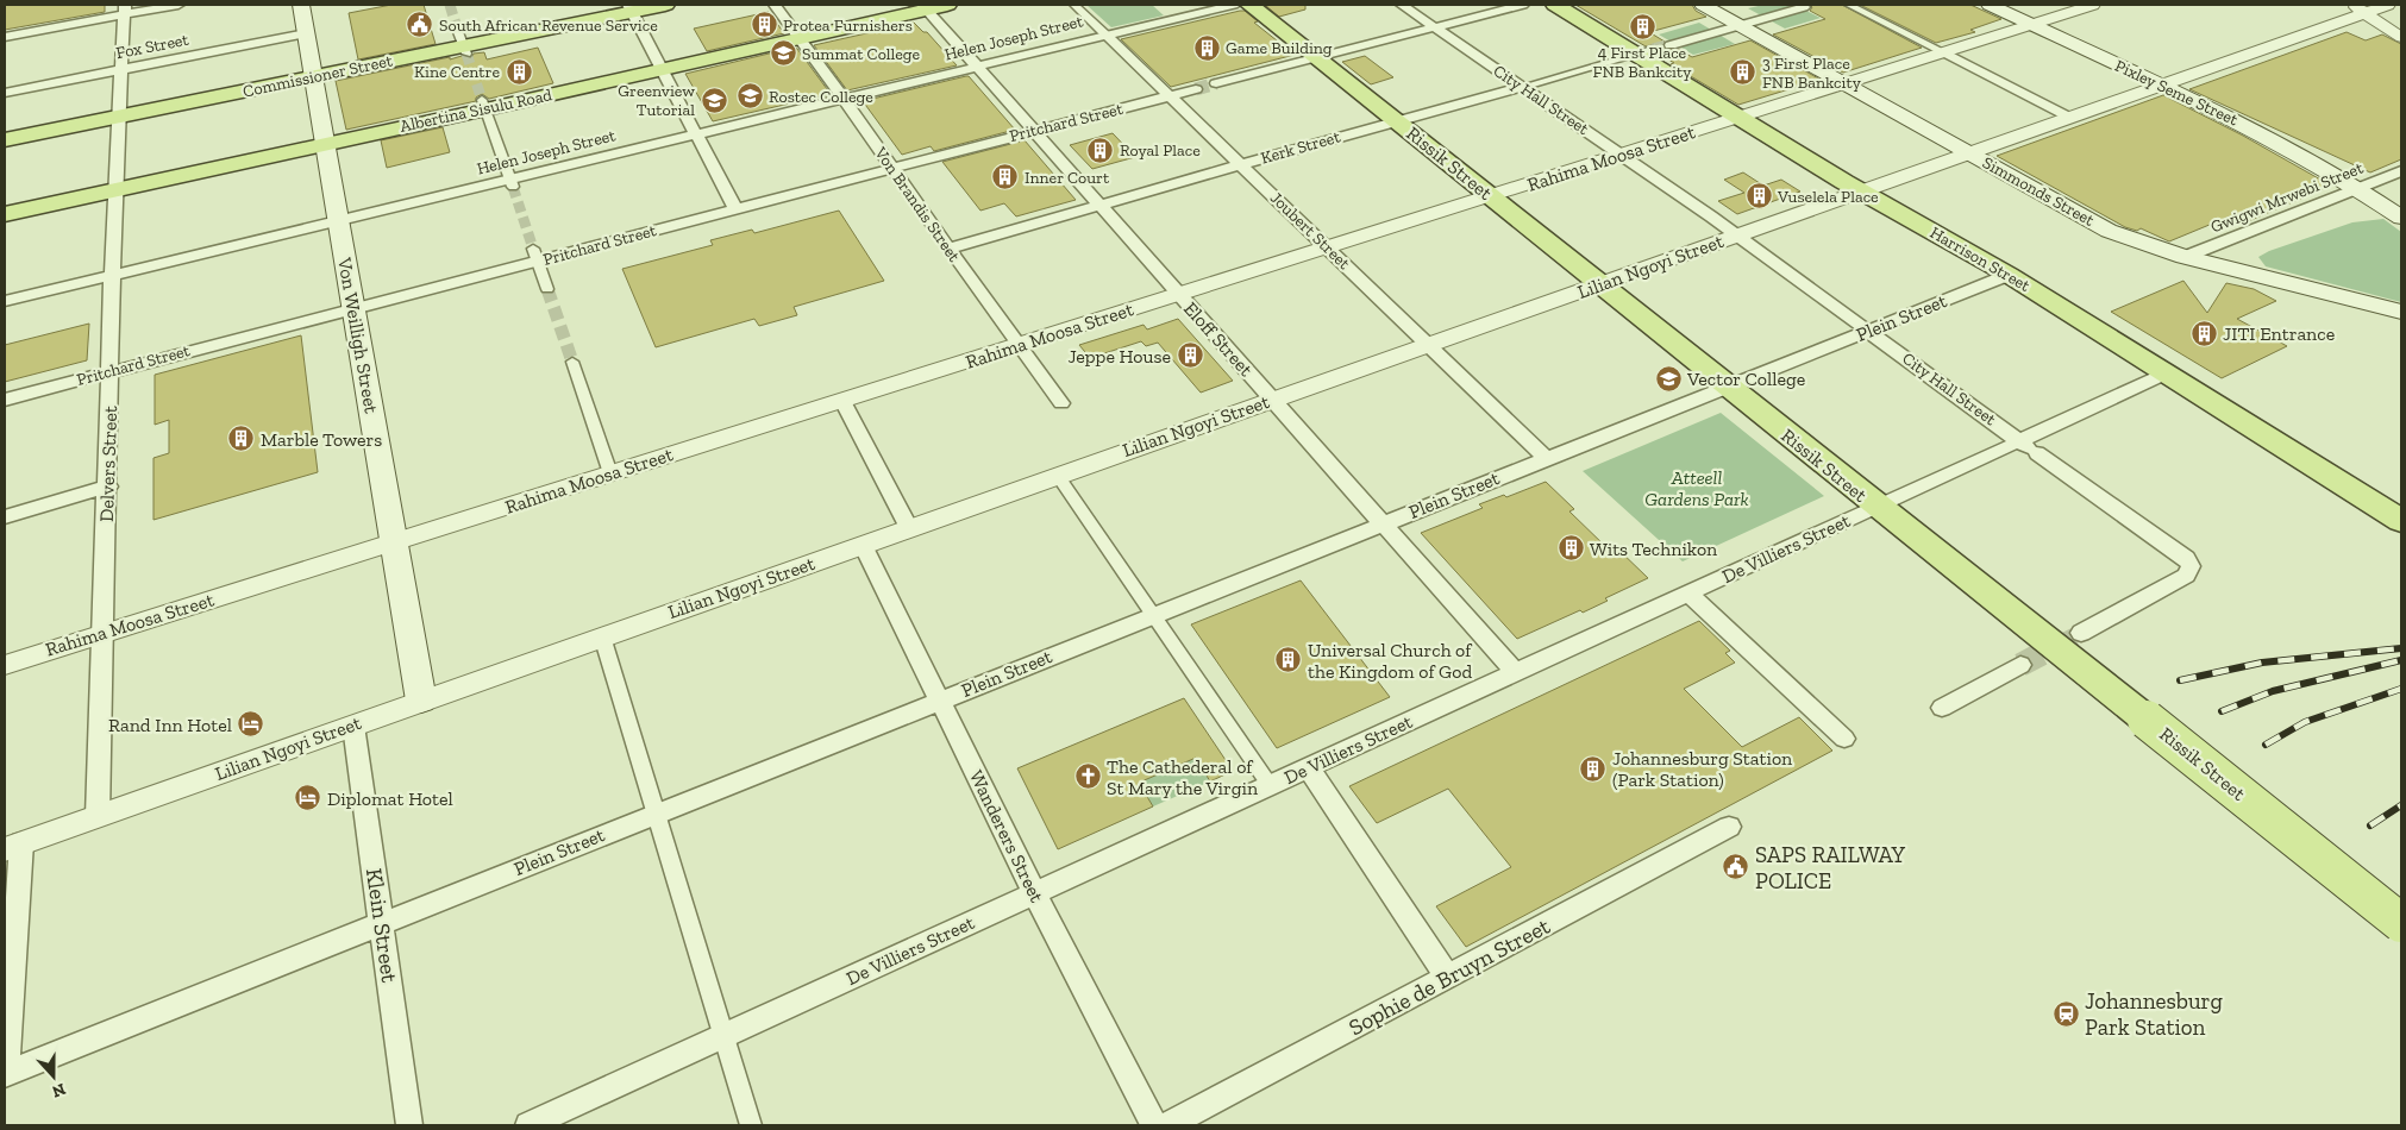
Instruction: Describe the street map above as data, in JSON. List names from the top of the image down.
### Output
{
  "streets": {
    "main road": [
      "Commissioner Street",
      "Pixley Seme Street",
      "Albertina Sisulu Road",
      "Rissik Street",
      "Simmonds Street",
      "Harrison Street",
      "Von Weilligh Street"
    ],
    "street": [
      "Helen Joseph Street",
      "Fox Street",
      "City Hall Street",
      "Pritchard Street",
      "Kerk Street",
      "Rahima Moosa Street",
      "Gwigwi Mrwebi Street",
      "Von Brandis Street",
      "Joubert Street",
      "Lilian Ngoyi Street",
      "Plein Street",
      "Eloff Street",
      "Delvers Street",
      "De Villiers Street",
      "Wanderers Street",
      "Klein Street",
      "Sophie de Bruyn Street"
    ]
  },
  "crossings": [
    ["Helen Joseph Street", "Von Brandis Street"],
    ["Helen Joseph Street", "Joubert Street"],
    ["Helen Joseph Street", "Von Weilligh Street"],
    ["Helen Joseph Street", "Eloff Street"],
    ["Helen Joseph Street", "Delvers Street"],
    ["Fox Street", "Von Weilligh Street"],
    ["Fox Street", "Delvers Street"],
    ["Commissioner Street", "Von Weilligh Street"],
    ["Commissioner Street", "Delvers Street"],
    ["Pixley Seme Street", "Rahima Moosa Street"],
    ["Pixley Seme Street", "Gwigwi Mrwebi Street"],
    ["Pixley Seme Street", "Lilian Ngoyi Street"],
    ["City Hall Street", "Kerk Street"],
    ["City Hall Street", "Rahima Moosa Street"],
    ["City Hall Street", "Lilian Ngoyi Street"],
    ["City Hall Street", "Plein Street"],
    ["City Hall Street", "De Villiers Street"],
    ["Albertina Sisulu Road", "Von Brandis Street"],
    ["Albertina Sisulu Road", "Von Weilligh Street"],
    ["Albertina Sisulu Road", "Eloff Street"],
    ["Albertina Sisulu Road", "Delvers Street"],
    ["Pritchard Street", "Von Brandis Street"],
    ["Pritchard Street", "Joubert Street"],
    ["Pritchard Street", "Von Weilligh Street"],
    ["Pritchard Street", "Eloff Street"],
    ["Pritchard Street", "Delvers Street"],
    ["Kerk Street", "Rissik Street"],
    ["Kerk Street", "Von Brandis Street"],
    ["Kerk Street", "Joubert Street"],
    ["Kerk Street", "Harrison Street"],
    ["Kerk Street", "Eloff Street"],
    ["Rahima Moosa Street", "Rissik Street"],
    ["Rahima Moosa Street", "Simmonds Street"],
    ["Rahima Moosa Street", "Von Brandis Street"],
    ["Rahima Moosa Street", "Joubert Street"],
    ["Rahima Moosa Street", "Harrison Street"],
    ["Rahima Moosa Street", "Von Weilligh Street"],
    ["Rahima Moosa Street", "Eloff Street"],
    ["Rahima Moosa Street", "Delvers Street"],
    ["Rissik Street", "Lilian Ngoyi Street"],
    ["Rissik Street", "Plein Street"],
    ["Rissik Street", "De Villiers Street"],
    ["Simmonds Street", "Gwigwi Mrwebi Street"],
    ["Simmonds Street", "Lilian Ngoyi Street"],
    ["Joubert Street", "Lilian Ngoyi Street"],
    ["Joubert Street", "Plein Street"],
    ["Harrison Street", "Lilian Ngoyi Street"],
    ["Harrison Street", "Plein Street"],
    ["Harrison Street", "De Villiers Street"],
    ["Lilian Ngoyi Street", "Von Weilligh Street"],
    ["Lilian Ngoyi Street", "Eloff Street"],
    ["Lilian Ngoyi Street", "Delvers Street"],
    ["Lilian Ngoyi Street", "Wanderers Street"],
    ["Lilian Ngoyi Street", "Klein Street"],
    ["Plein Street", "Eloff Street"],
    ["Plein Street", "Wanderers Street"],
    ["Plein Street", "Klein Street"],
    ["Eloff Street", "De Villiers Street"],
    ["De Villiers Street", "Wanderers Street"]
  ],
  "parks": ["Atteell Gardens Park"],
  "places": {
    "public building": ["South African Revenue Service", "SAPS RAILWAY POLICE"],
    "building": [
      "Protea Furnishers",
      "4 First Place FNB Bankcity",
      "Game Building",
      "Kine Centre",
      "3 First Place FNB Bankcity",
      "Royal Place",
      "Inner Court",
      "Vuselela Place",
      "JITI Entrance",
      "Jeppe House",
      "Marble Towers",
      "Wits Technikon",
      "Universal Church of the Kingdom of God",
      "Johannesburg Station (Park Station)"
    ],
    "school or university": [
      "Summat College",
      "Rostec College",
      "Greenview Tutorial",
      "Vector College"
    ],
    "hotel": ["Rand Inn Hotel", "Diplomat Hotel"],
    "church": ["The Cathederal of St Mary the Virgin"],
    "station": ["Johannesburg Park Station"]
  },
  "north": "bottom"
}
